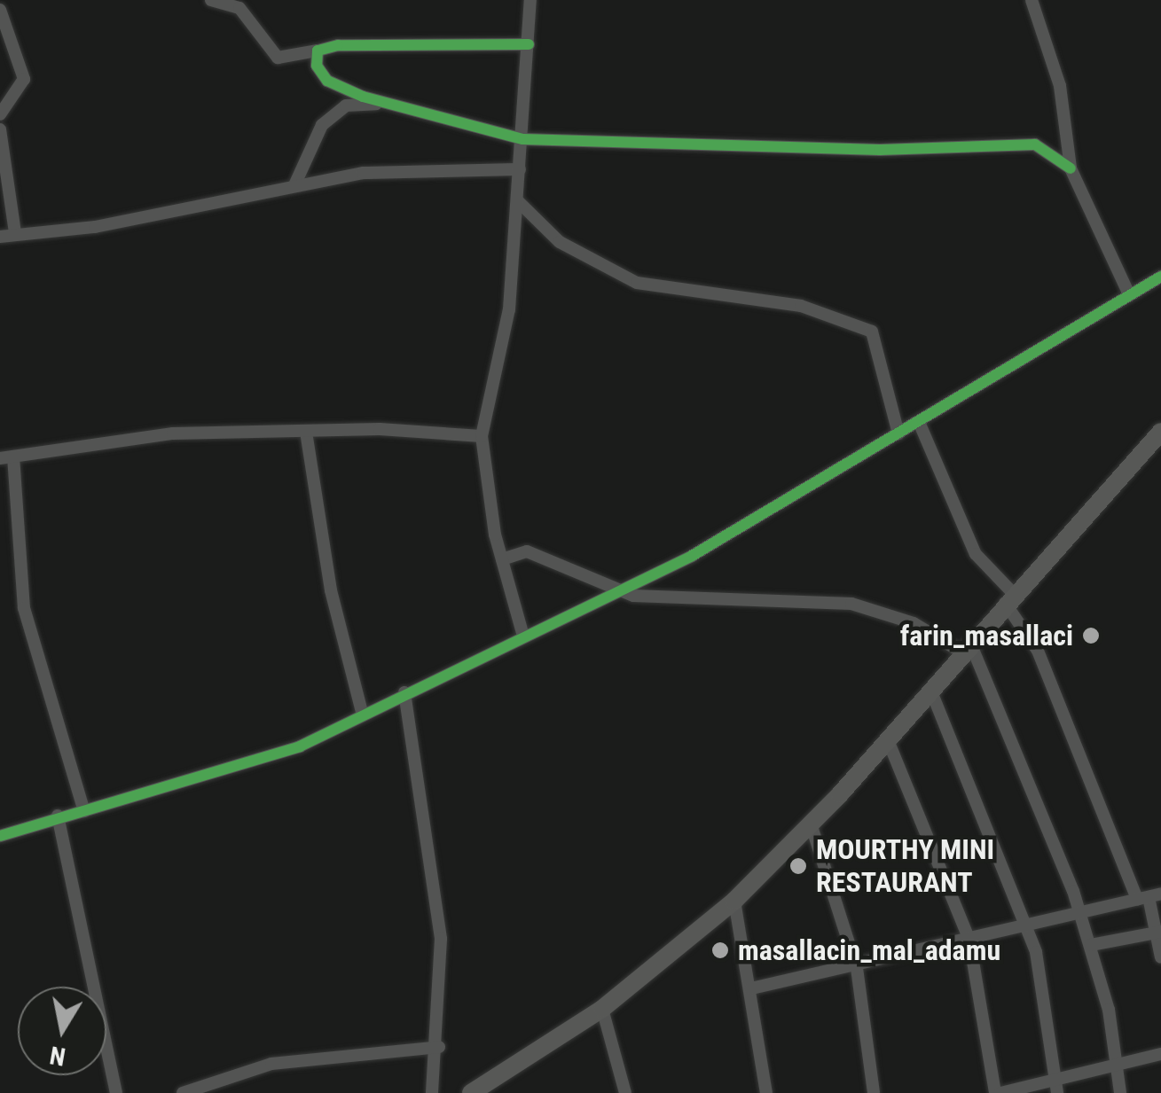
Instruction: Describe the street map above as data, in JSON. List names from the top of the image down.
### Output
{
  "places": ["farin_masallaci", "MOURTHY MINI RESTAURANT", "masallacin_mal_adamu"],
  "north": "bottom"
}
